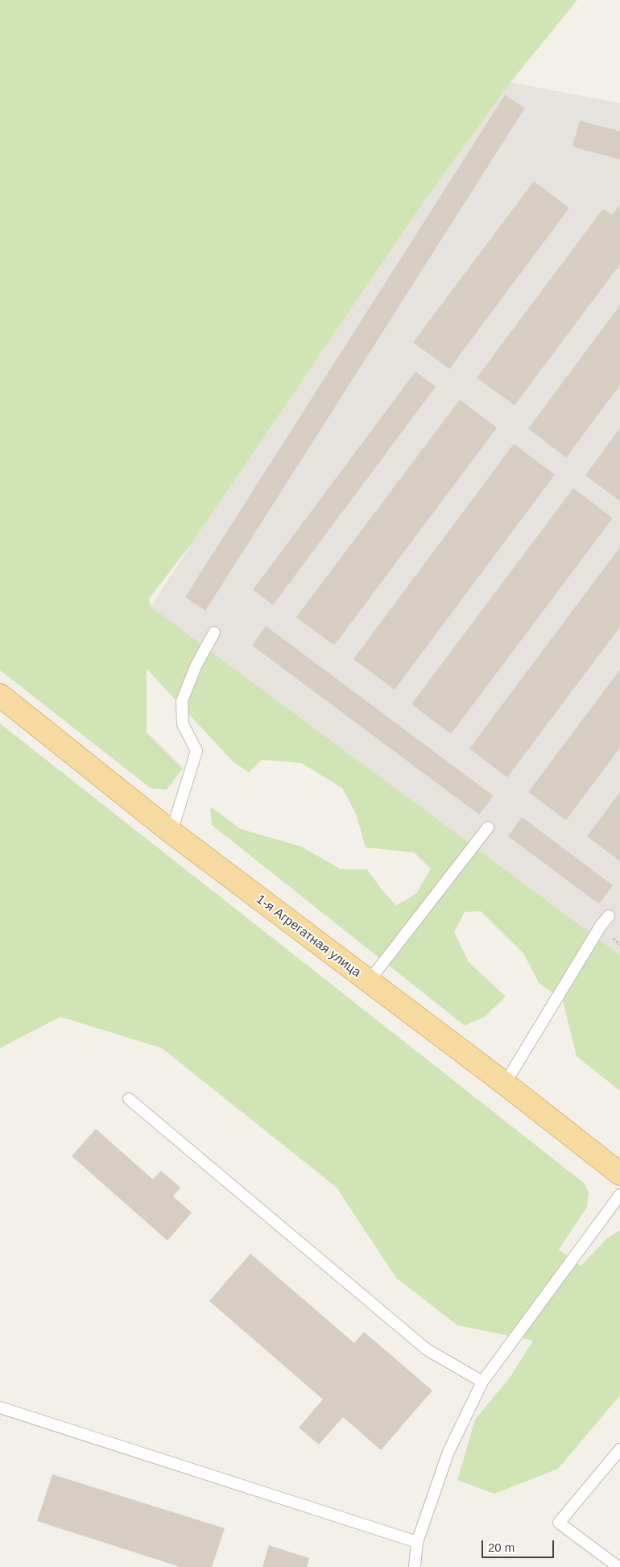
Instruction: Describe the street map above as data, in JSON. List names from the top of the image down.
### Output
{
  "streets": {
    "main road": ["1-я Агрегатная улица"]
  },
  "scale_bar": "20 m"
}
